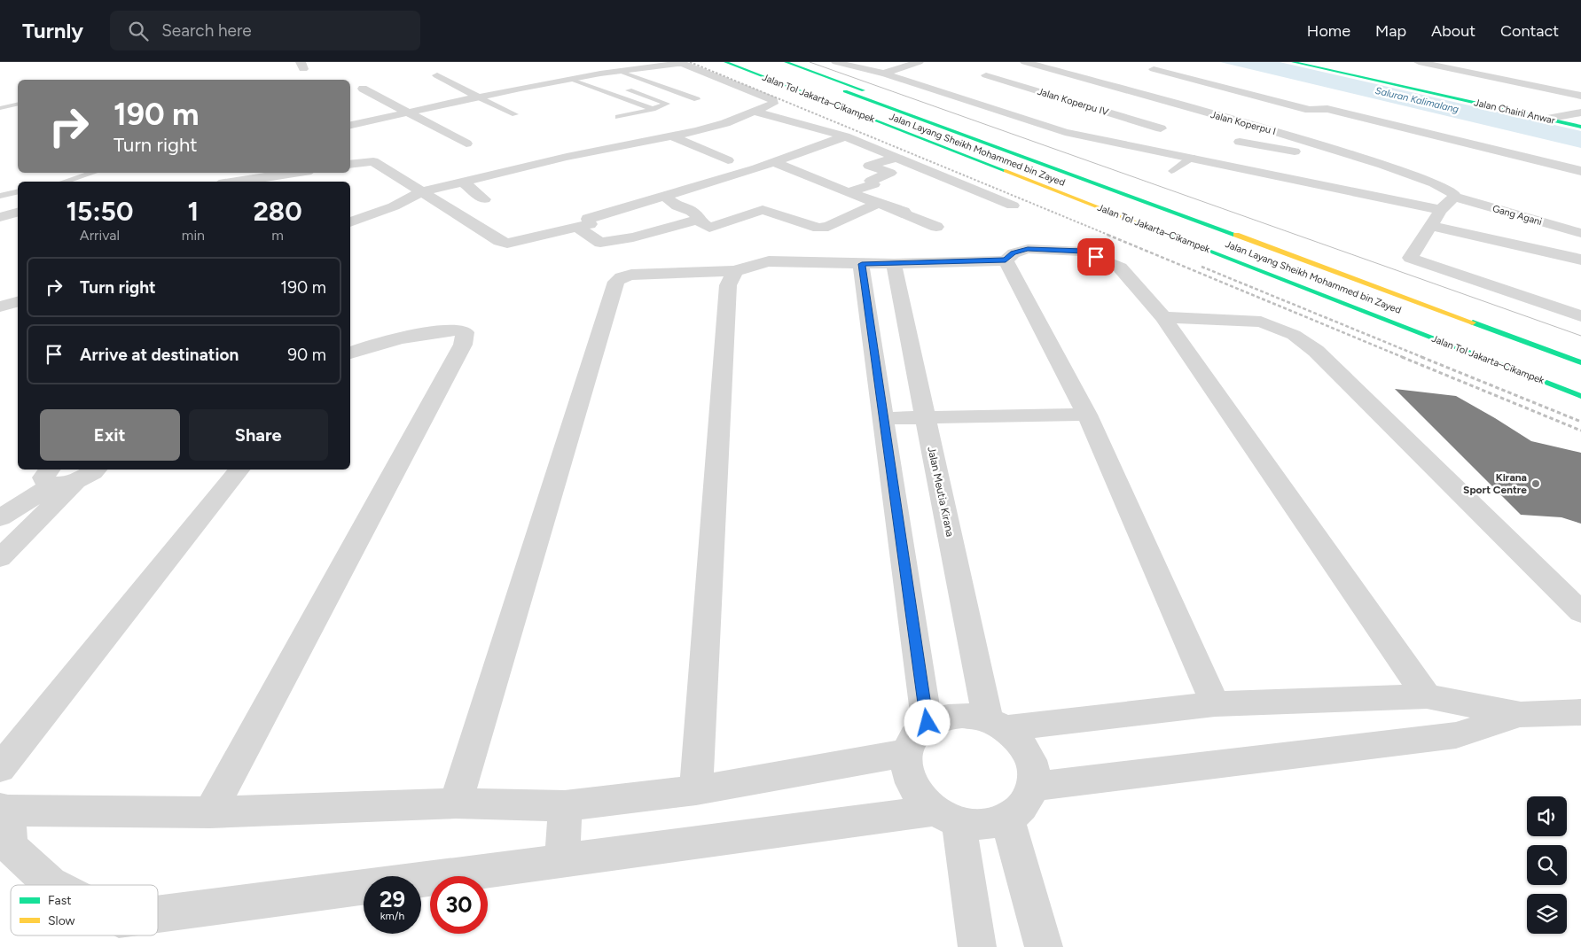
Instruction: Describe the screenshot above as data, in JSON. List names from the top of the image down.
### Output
{
  "streets": {
    "main road": ["Jalan Tol Jakarta–Cikampek", "Jalan Chairil Anwar", "Jalan Layang Sheikh Mohammed bin Zayed"],
    "street": [
      "Jalan Koperpu IV",
      "Jalan Koperpu I",
      "Gang Agani",
      "Jalan Meutia Kirana"
    ]
  },
  "crossings": [
    ["Jalan Tol Jakarta–Cikampek", "Jalan Layang Sheikh Mohammed bin Zayed"],
    ["Jalan Koperpu IV", "Jalan Koperpu I"],
    ["Jalan Koperpu I", "Gang Agani"]
  ],
  "water": ["Saluran Kalimalang"],
  "places": ["Kirana Sport Centre"],
  "legend": ["Fast", "Slow"],
  "page": {
    "header": "Turnly",
    "search": "Search here",
    "nav": [
      "Home",
      "Map",
      "About",
      "Contact"
    ],
    "turn": ["190 m", "Turn right"],
    "eta": [
      "15:50",
      "Arrival",
      "1",
      "min",
      "280",
      "m"
    ],
    "list": [
      {
        "name": "Turn right",
        "value": "190 m"
      },
      {
        "name": "Arrive at destination",
        "value": "90 m"
      }
    ],
    "buttons": ["Exit", "Share"],
    "speed": "29 km/h",
    "limit": "30"
  }
}
